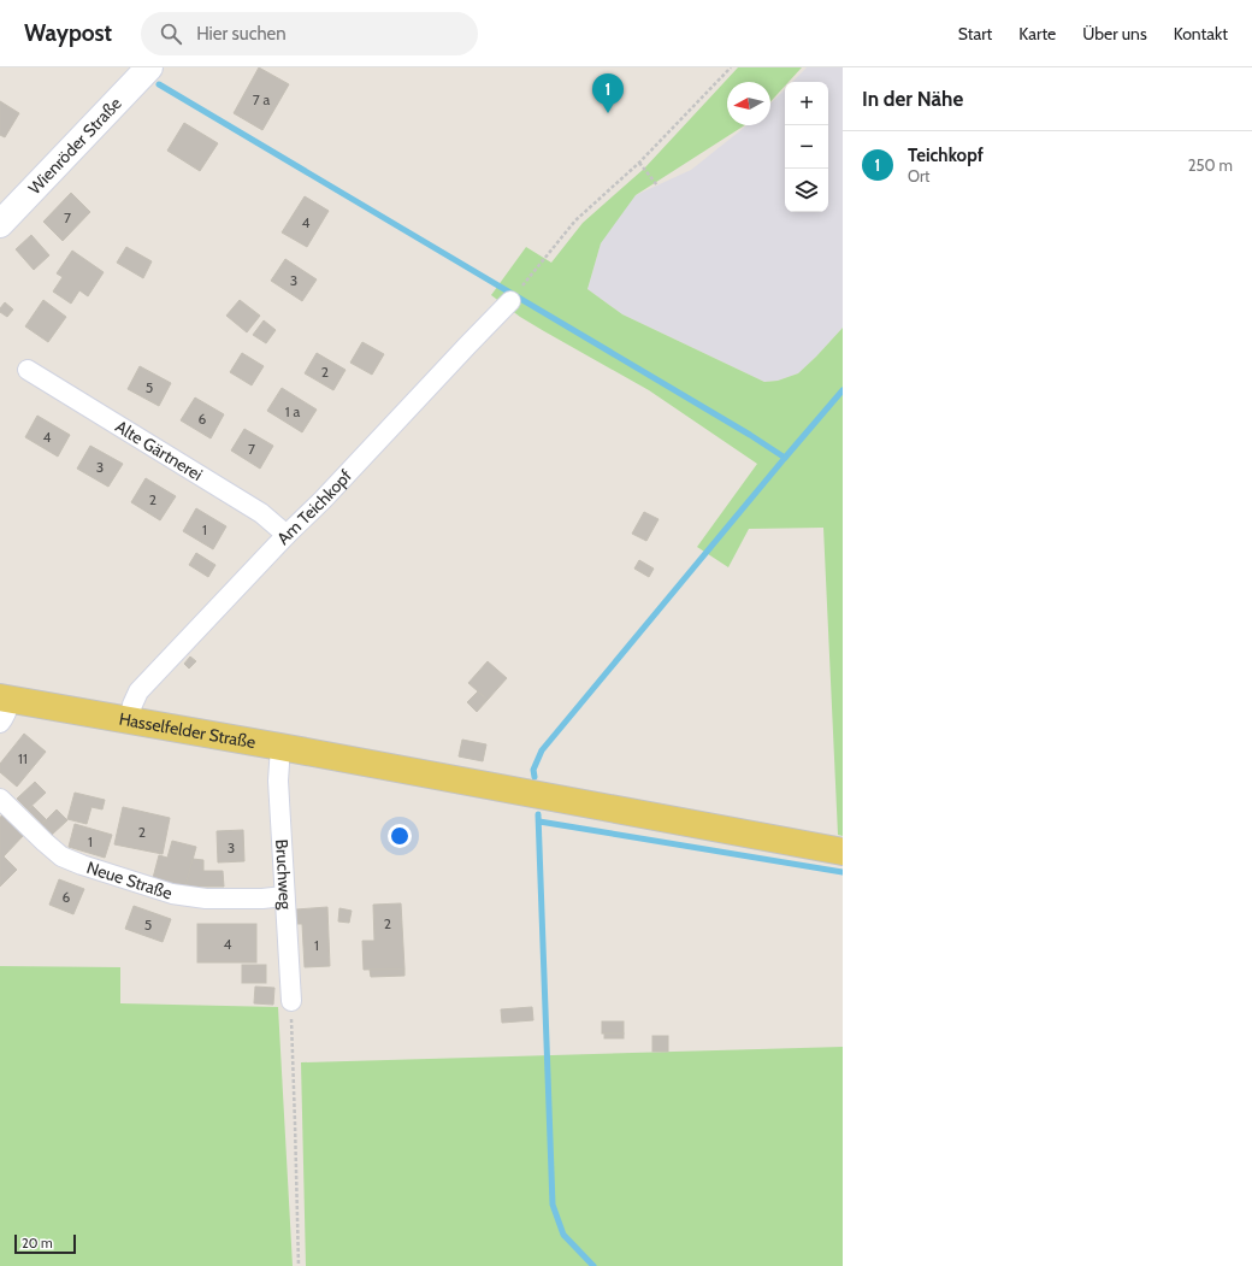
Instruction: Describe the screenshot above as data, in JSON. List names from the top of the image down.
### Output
{
  "streets": {
    "main road": ["Wienröder Straße", "Hasselfelder Straße"],
    "street": [
      "Alte Gärtnerei",
      "Am Teichkopf",
      "Bruchweg",
      "Neue Straße"
    ]
  },
  "crossings": [
    ["Alte Gärtnerei", "Am Teichkopf"],
    ["Am Teichkopf", "Hasselfelder Straße"],
    ["Hasselfelder Straße", "Bruchweg"],
    ["Bruchweg", "Neue Straße"]
  ],
  "house_numbers": [
    "7 a",
    "7",
    "4",
    "3",
    "2",
    "5",
    "1 a",
    "6",
    "4",
    "7",
    "3",
    "2",
    "1",
    "11",
    "2",
    "1",
    "3",
    "6",
    "2",
    "5",
    "4",
    "1"
  ],
  "scale_bar": "20 m",
  "north": "left",
  "page": {
    "header": "Waypost",
    "search": "Hier suchen",
    "nav": [
      "Start",
      "Karte",
      "Über uns",
      "Kontakt"
    ],
    "heading": "In der Nähe",
    "pins": "1",
    "map_buttons": ["+", "−"],
    "list": [
      {
        "mark": "1",
        "name": "Teichkopf",
        "note": "Ort",
        "value": "250 m"
      }
    ],
    "scale": "20 m"
  }
}
